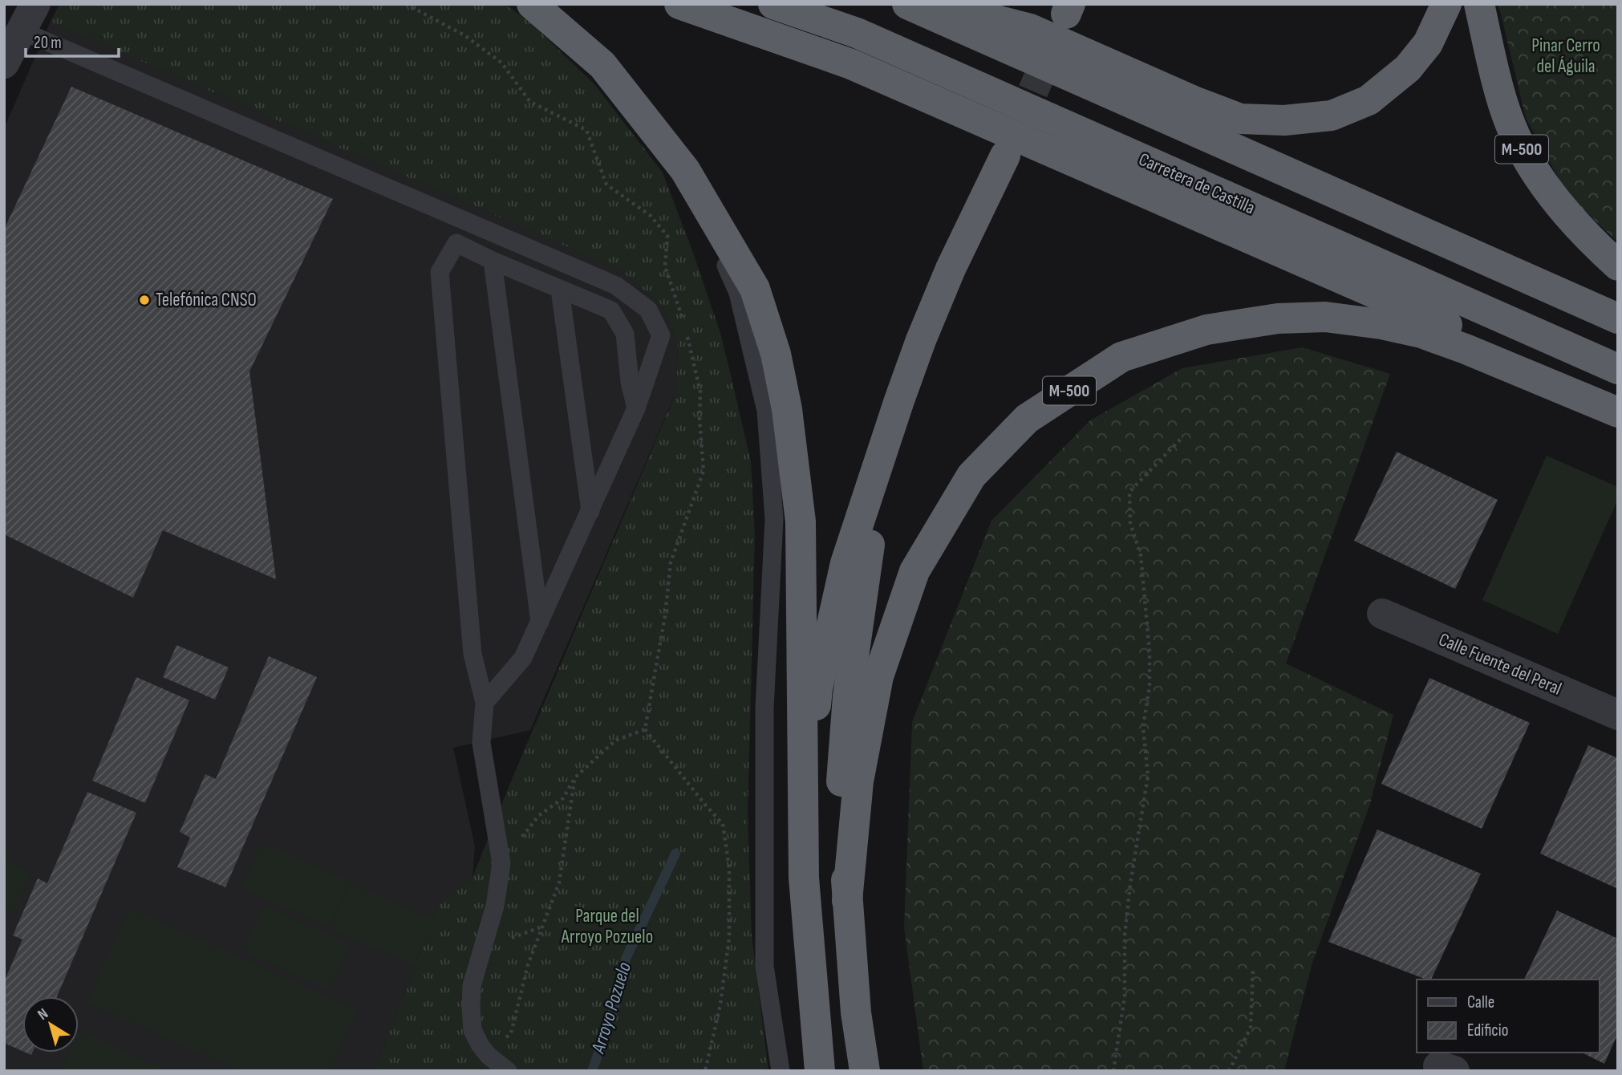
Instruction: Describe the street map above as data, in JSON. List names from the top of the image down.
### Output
{
  "streets": {
    "highway": ["M-500", "Carretera de Castilla"],
    "street": ["Calle Fuente del Peral"]
  },
  "water": ["Arroyo Pozuelo"],
  "parks": ["Pinar Cerro del Águila", "Parque del Arroyo Pozuelo"],
  "places": ["Telefónica CNSO"],
  "legend": ["Calle", "Edificio"],
  "scale_bar": "20 m",
  "north": "top left"
}
